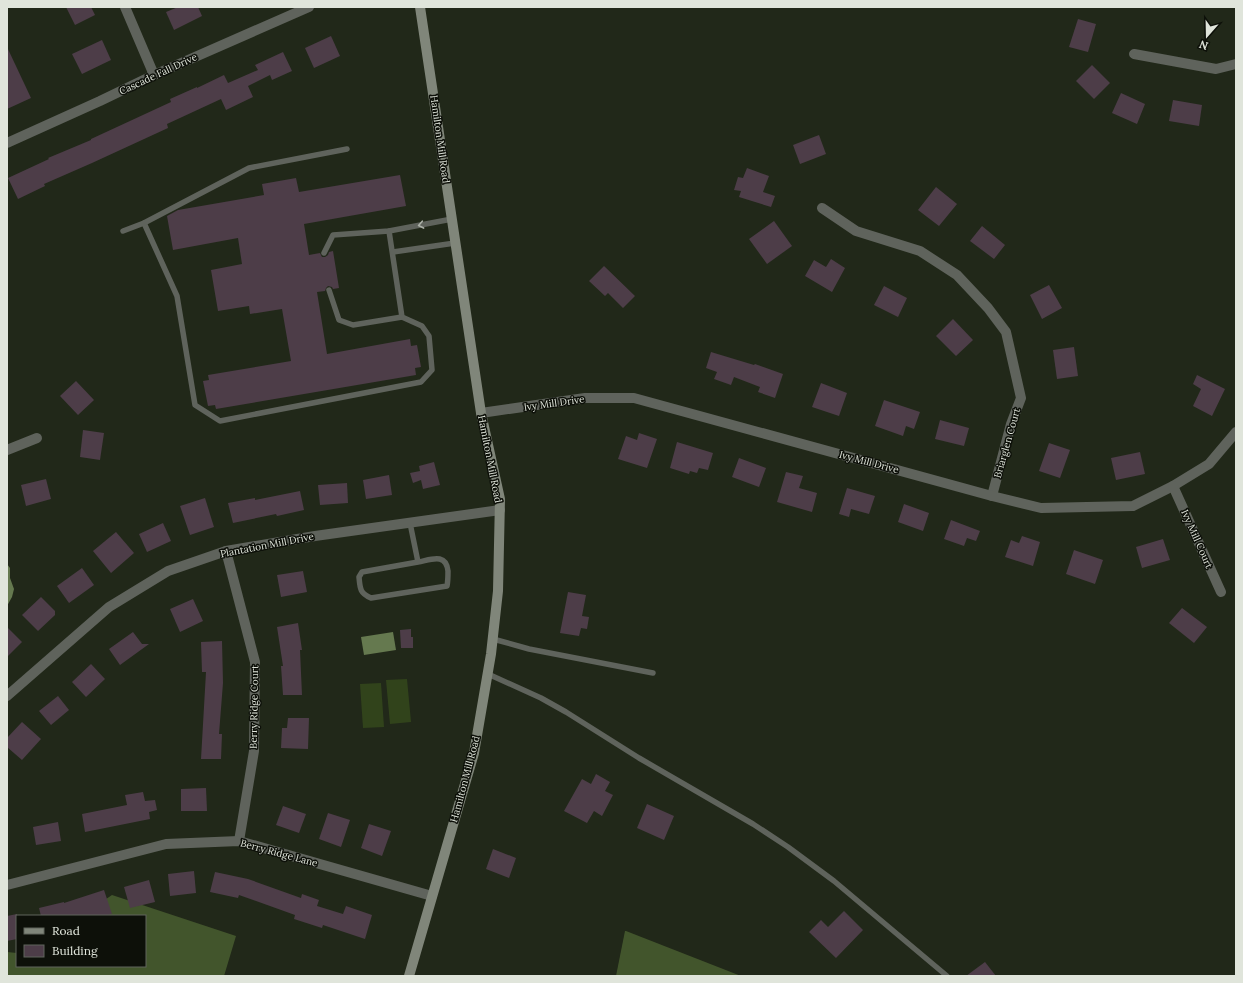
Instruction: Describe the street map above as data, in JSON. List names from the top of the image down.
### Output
{
  "streets": {
    "main road": ["Hamilton Mill Road"],
    "street": [
      "Cascade Fall Drive",
      "Ivy Mill Drive",
      "Briarglen Court",
      "Ivy Mill Court",
      "Plantation Mill Drive",
      "Berry Ridge Court",
      "Berry Ridge Lane"
    ]
  },
  "crossings": [
    ["Hamilton Mill Road", "Ivy Mill Drive"],
    ["Hamilton Mill Road", "Plantation Mill Drive"],
    ["Hamilton Mill Road", "Berry Ridge Lane"],
    ["Ivy Mill Drive", "Briarglen Court"],
    ["Ivy Mill Drive", "Ivy Mill Court"],
    ["Plantation Mill Drive", "Berry Ridge Court"],
    ["Berry Ridge Court", "Berry Ridge Lane"]
  ],
  "legend": ["Road", "Building"],
  "north": "bottom"
}
